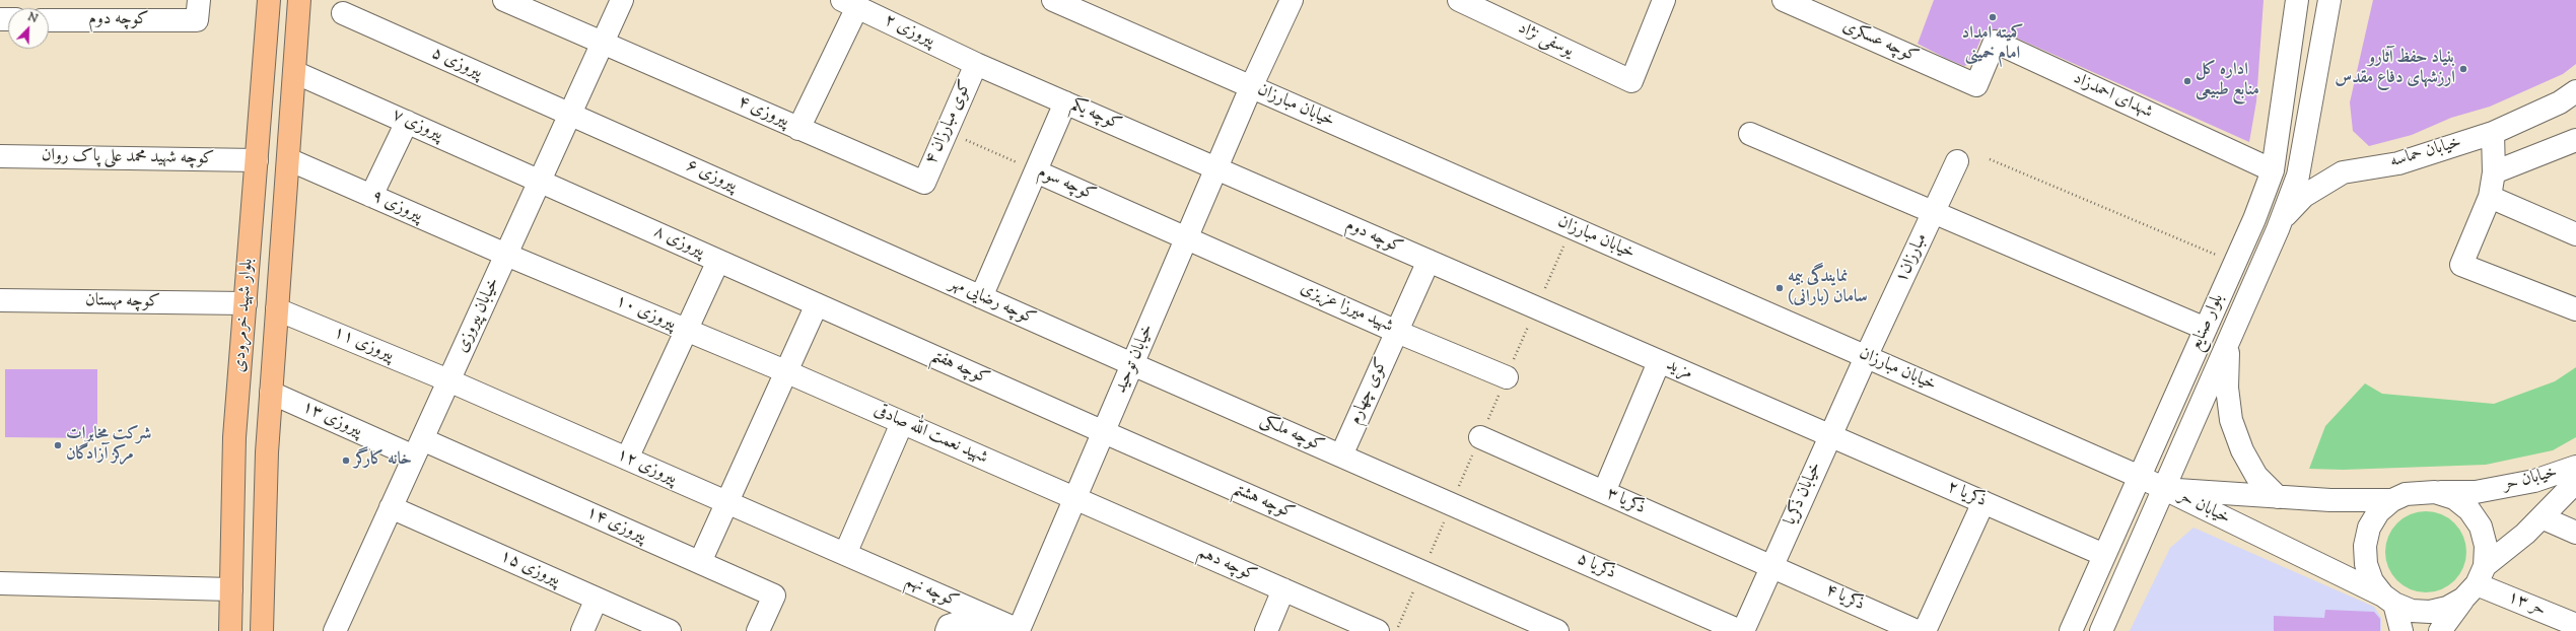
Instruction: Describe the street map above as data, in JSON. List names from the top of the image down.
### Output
{
  "streets": {
    "main road": ["بلوار شهید خرمرودی"],
    "street": [
      "کوچه دوم",
      "پیروزی ۲",
      "یوسفی نژاد",
      "کوچه عسکری",
      "پیروزی ۵",
      "شهدای احمدزاد",
      "خیابان مبارزان",
      "پیروزی ۴",
      "کوچه یکم",
      "کوی مبارزان ۴",
      "پیروزی ۷",
      "خیابان حماسه",
      "کوچه شهید محمد علی پاک روان",
      "پیروزی ۶",
      "کوچه سوم",
      "پیروزی ۹",
      "پیروزی ۸",
      "مبارزان۱",
      "کوچه مهستان",
      "کوچه رضایی مهر",
      "شهید میرزا عزیزی",
      "پیروزی ۱۰",
      "خیابان پیروزی",
      "بلوار صنایع",
      "پیروزی ۱۱",
      "خیابان توحید",
      "کوچه هفتم",
      "مزید",
      "کوی چهارم",
      "پیروزی ۱۳",
      "کوچه ملکی",
      "شهید نعمت الله صادقی",
      "پیروزی ۱۲",
      "خیابان حر",
      "خیابان ذکریا",
      "ذکریا ۲",
      "کوچه هشتم",
      "ذکریا ۳",
      "پیروزی ۱۴",
      "کوچه دهم",
      "ذکریا ۵",
      "پیروزی ۱۵",
      "کوچه نهم",
      "ذکریا ۴",
      "۱۳ حر"
    ]
  },
  "crossings": [
    ["کوچه دوم", "کوچه یکم"],
    ["کوچه دوم", "خیابان توحید"],
    ["کوچه دوم", "مزید"],
    ["کوچه دوم", "کوی چهارم"],
    ["پیروزی ۲", "کوچه یکم"],
    ["پیروزی ۲", "کوی مبارزان ۴"],
    ["کوچه عسکری", "شهدای احمدزاد"],
    ["پیروزی ۵", "پیروزی ۶"],
    ["پیروزی ۵", "خیابان پیروزی"],
    ["شهدای احمدزاد", "بلوار صنایع"],
    ["خیابان مبارزان", "مبارزان۱"],
    ["خیابان مبارزان", "بلوار صنایع"],
    ["خیابان مبارزان", "خیابان توحید"],
    ["خیابان مبارزان", "خیابان حر"],
    ["خیابان مبارزان", "خیابان ذکریا"],
    ["پیروزی ۴", "کوی مبارزان ۴"],
    ["پیروزی ۴", "خیابان پیروزی"],
    ["کوچه یکم", "کوی مبارزان ۴"],
    ["کوچه یکم", "خیابان توحید"],
    ["کوی مبارزان ۴", "کوچه سوم"],
    ["پیروزی ۷", "پیروزی ۸"],
    ["پیروزی ۷", "بلوار شهید خرمرودی"],
    ["پیروزی ۷", "خیابان پیروزی"],
    ["خیابان حماسه", "بلوار صنایع"],
    ["کوچه شهید محمد علی پاک روان", "بلوار شهید خرمرودی"],
    ["پیروزی ۶", "کوچه رضایی مهر"],
    ["پیروزی ۶", "خیابان پیروزی"],
    ["کوچه سوم", "شهید میرزا عزیزی"],
    ["کوچه سوم", "خیابان توحید"],
    ["پیروزی ۹", "پیروزی ۱۰"],
    ["پیروزی ۹", "بلوار شهید خرمرودی"],
    ["پیروزی ۹", "خیابان پیروزی"],
    ["پیروزی ۸", "خیابان پیروزی"],
    ["پیروزی ۸", "کوچه هفتم"],
    ["مبارزان۱", "خیابان ذکریا"],
    ["کوچه مهستان", "بلوار شهید خرمرودی"],
    ["کوچه رضایی مهر", "خیابان توحید"],
    ["کوچه رضایی مهر", "کوچه ملکی"],
    ["شهید میرزا عزیزی", "خیابان توحید"],
    ["شهید میرزا عزیزی", "کوی چهارم"],
    ["پیروزی ۱۰", "خیابان پیروزی"],
    ["پیروزی ۱۰", "شهید نعمت الله صادقی"],
    ["بلوار شهید خرمرودی", "پیروزی ۱۱"],
    ["بلوار شهید خرمرودی", "پیروزی ۱۳"],
    ["خیابان پیروزی", "پیروزی ۱۱"],
    ["خیابان پیروزی", "پیروزی ۱۳"],
    ["خیابان پیروزی", "پیروزی ۱۲"],
    ["خیابان پیروزی", "پیروزی ۱۴"],
    ["خیابان پیروزی", "پیروزی ۱۵"],
    ["بلوار صنایع", "خیابان حر"],
    ["بلوار صنایع", "ذکریا ۲"],
    ["پیروزی ۱۱", "پیروزی ۱۲"],
    ["خیابان توحید", "کوچه هفتم"],
    ["خیابان توحید", "کوچه ملکی"],
    ["خیابان توحید", "شهید نعمت الله صادقی"],
    ["خیابان توحید", "کوچه هشتم"],
    ["خیابان توحید", "کوچه دهم"],
    ["خیابان توحید", "کوچه نهم"],
    ["کوچه هفتم", "کوچه هشتم"],
    ["مزید", "خیابان ذکریا"],
    ["مزید", "ذکریا ۲"],
    ["کوی چهارم", "کوچه ملکی"],
    ["پیروزی ۱۳", "پیروزی ۱۴"],
    ["کوچه ملکی", "ذکریا ۵"],
    ["شهید نعمت الله صادقی", "کوچه دهم"],
    ["پیروزی ۱۲", "کوچه نهم"],
    ["خیابان حر", "۱۳ حر"],
    ["خیابان ذکریا", "ذکریا ۲"],
    ["خیابان ذکریا", "ذکریا ۳"],
    ["خیابان ذکریا", "ذکریا ۵"],
    ["خیابان ذکریا", "ذکریا ۴"],
    ["ذکریا ۳", "ذکریا ۴"]
  ],
  "places": [
    "کمیته امداد امام خمینی",
    "بنیاد حفظ آثارو ارزشهای دفاع مقدس",
    "اداره کل منابع طبیعی",
    "نمایندگی بیمه سامان (بارانی)",
    "شرکت مخابرات مرکز آزادگان",
    "خانه کارگر"
  ],
  "north": "top right"
}
